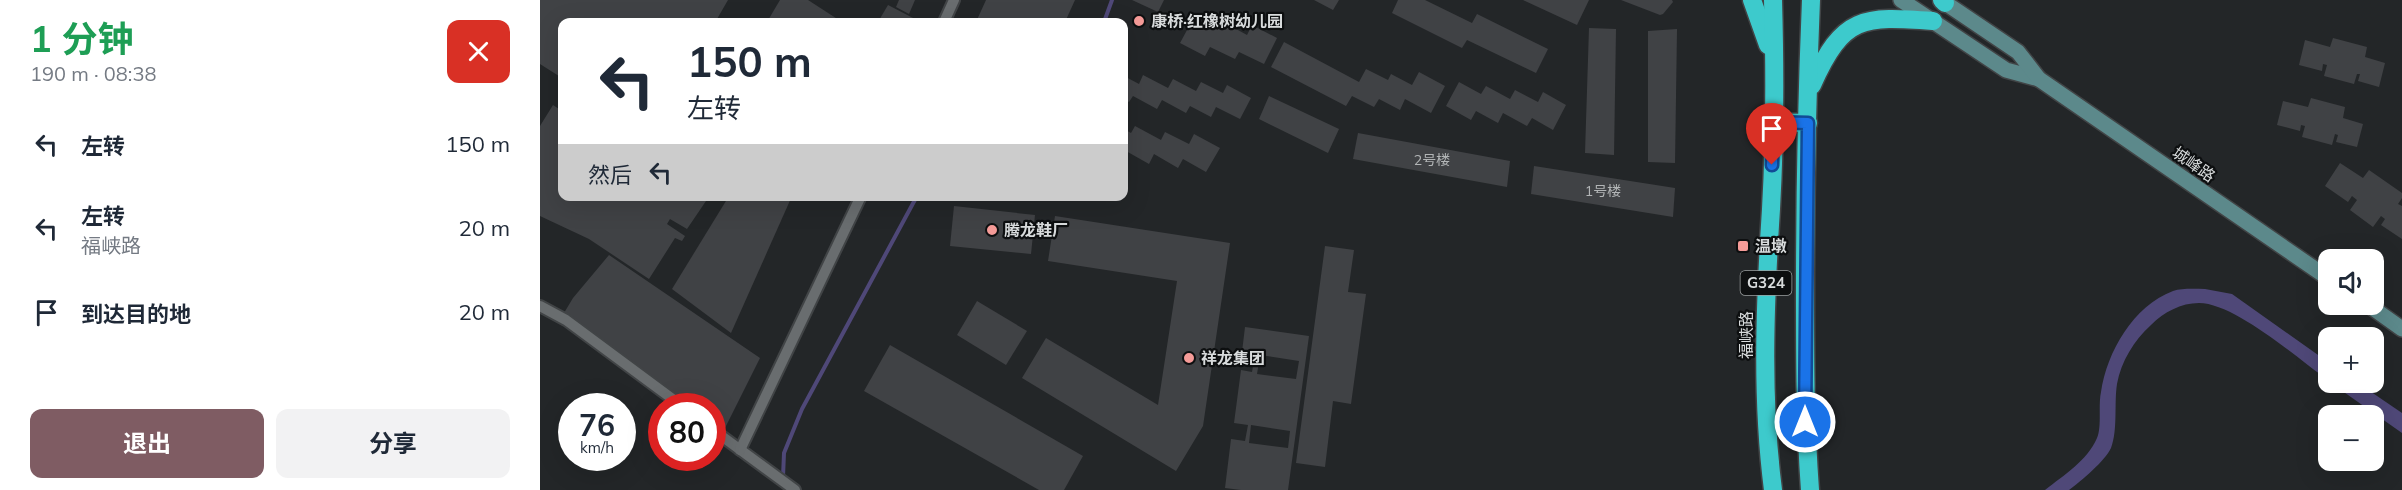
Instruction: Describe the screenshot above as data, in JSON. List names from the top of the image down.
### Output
{
  "streets": {
    "highway": ["G324", "福峡路"],
    "main road": ["城峰路"]
  },
  "places": {
    "other": ["康桥·红橡树幼儿园", "腾龙鞋厂", "祥龙集团"],
    "transit": ["温墩"]
  },
  "house_numbers": ["2号楼", "1号楼"],
  "page": {
    "heading": ["1 分钟", "190 m · 08:38"],
    "turn": ["150 m", "左转"],
    "list": [
      {
        "name": "左转",
        "value": "150 m"
      },
      {
        "name": "左转",
        "note": "福峡路",
        "value": "20 m"
      },
      {
        "name": "到达目的地",
        "value": "20 m"
      }
    ],
    "then": "然后",
    "map_buttons": ["+", "−"],
    "speed": "76 km/h",
    "limit": "80",
    "buttons": ["退出", "分享"]
  }
}
